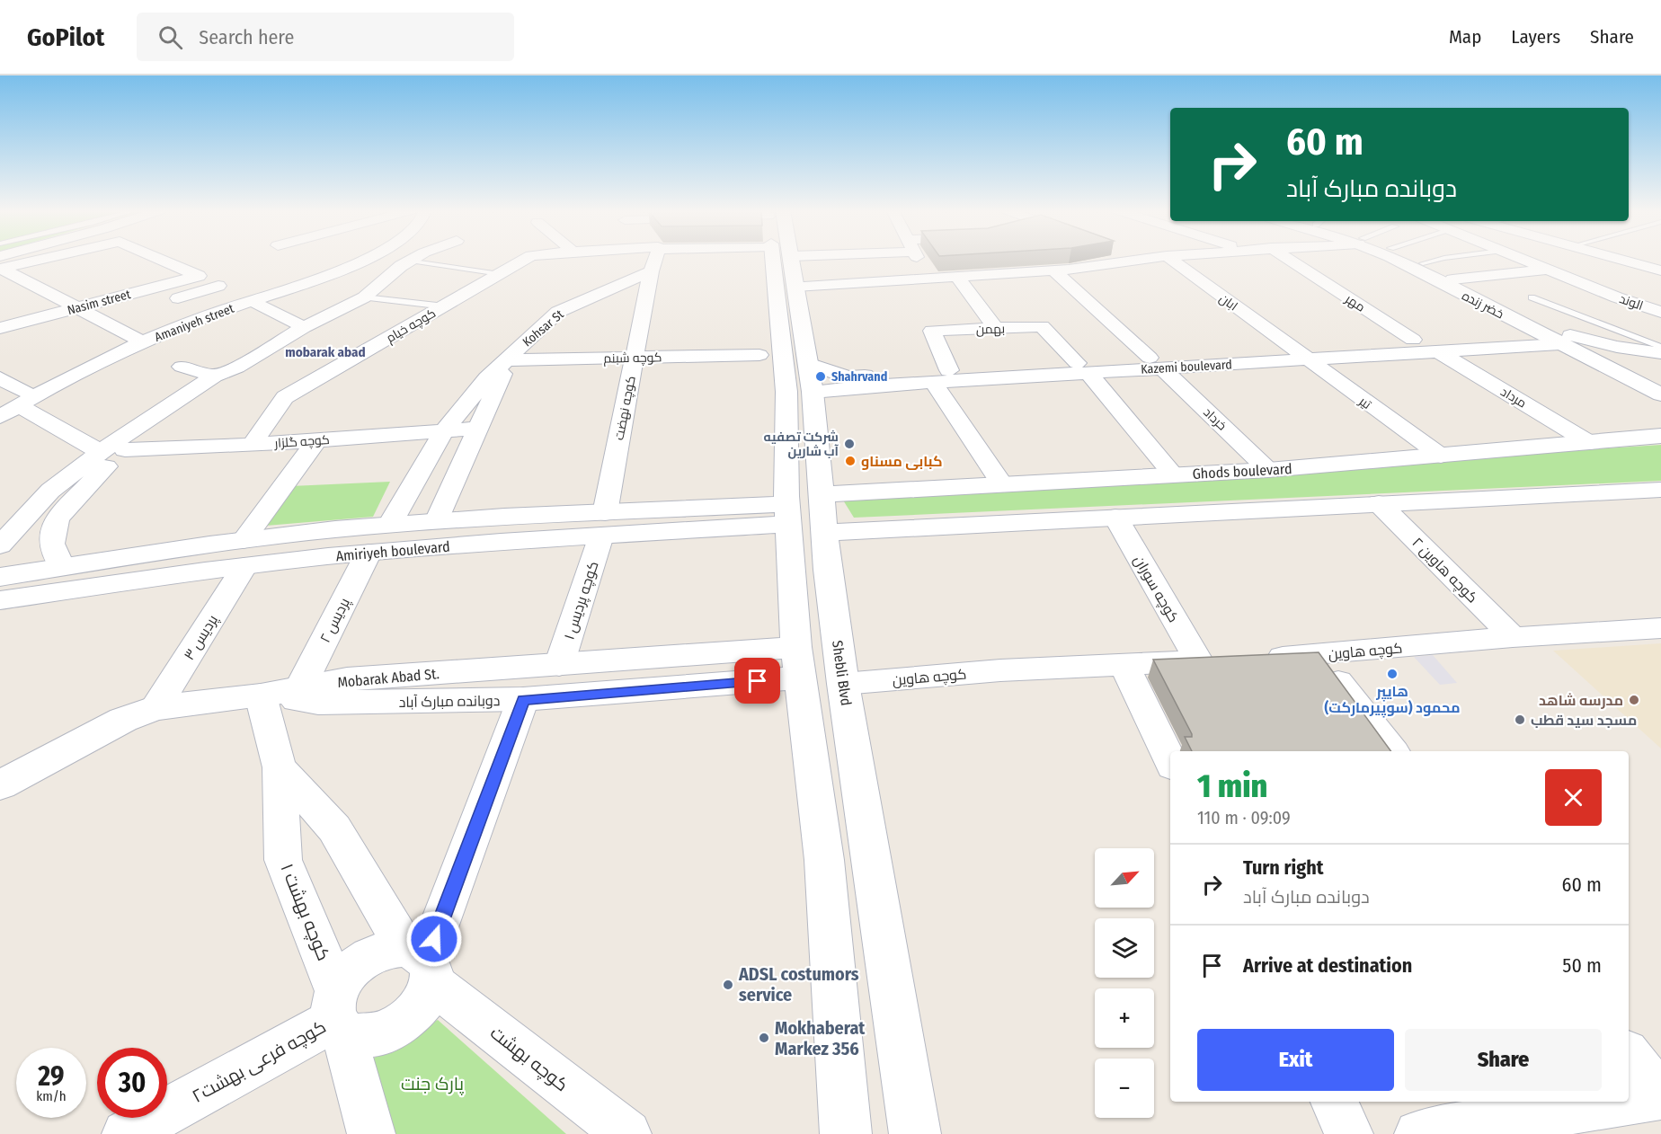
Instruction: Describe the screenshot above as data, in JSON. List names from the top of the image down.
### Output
{
  "streets": {
    "street": [
      "Nasim street",
      "ابان",
      "الوند",
      "مهر",
      "خضر زنده",
      "Amaniyeh street",
      "کوچه خیام",
      "Kohsar St",
      "بهمن",
      "کوچه شبنم",
      "Kazemi boulevard",
      "مرداد",
      "تیر",
      "کوچه نهضت",
      "خرداد",
      "کوچه گلزار",
      "Ghods boulevard",
      "Amiriyeh boulevard",
      "کوچه هاوین ۲",
      "کوچه سوران",
      "کوچه پردیس ۱",
      "پردیس ۲",
      "پردیس ۳",
      "کوچه هاوین",
      "Shebli Blvd",
      "Mobarak Abad St.",
      "دوبانده مبارک آباد",
      "کوچه بهشت ۱",
      "کوچه بهشت",
      "کوچه فرعی بهشت۲"
    ]
  },
  "crossings": [
    ["ابان", "Kazemi boulevard"],
    ["ابان", "تیر"],
    ["مهر", "Kazemi boulevard"],
    ["خضر زنده", "Kazemi boulevard"],
    ["کوچه خیام", "کوچه گلزار"],
    ["Kohsar St", "کوچه شبنم"],
    ["Kohsar St", "کوچه نهضت"],
    ["Kohsar St", "کوچه گلزار"],
    ["Kohsar St", "Amiriyeh boulevard"],
    ["بهمن", "Kazemi boulevard"],
    ["بهمن", "Ghods boulevard"],
    ["کوچه شبنم", "کوچه نهضت"],
    ["Kazemi boulevard", "مرداد"],
    ["Kazemi boulevard", "تیر"],
    ["Kazemi boulevard", "خرداد"],
    ["Kazemi boulevard", "Shebli Blvd"],
    ["مرداد", "Ghods boulevard"],
    ["تیر", "Ghods boulevard"],
    ["کوچه نهضت", "Amiriyeh boulevard"],
    ["کوچه نهضت", "کوچه پردیس ۱"],
    ["خرداد", "Ghods boulevard"],
    ["کوچه گلزار", "پردیس ۳"],
    ["Ghods boulevard", "Shebli Blvd"],
    ["Amiriyeh boulevard", "کوچه پردیس ۱"],
    ["Amiriyeh boulevard", "پردیس ۲"],
    ["Amiriyeh boulevard", "پردیس ۳"],
    ["کوچه هاوین ۲", "کوچه هاوین"],
    ["کوچه سوران", "کوچه هاوین"],
    ["کوچه پردیس ۱", "Mobarak Abad St."],
    ["پردیس ۲", "Mobarak Abad St."],
    ["پردیس ۳", "Mobarak Abad St."],
    ["کوچه هاوین", "Shebli Blvd"],
    ["Mobarak Abad St.", "دوبانده مبارک آباد"],
    ["کوچه بهشت ۱", "کوچه بهشت"],
    ["کوچه بهشت ۱", "کوچه فرعی بهشت۲"],
    ["کوچه بهشت", "کوچه فرعی بهشت۲"]
  ],
  "districts": ["mobarak abad"],
  "parks": ["پارک جنت"],
  "places": [
    "Shahrvand",
    "شرکت تصفیه آب شارین",
    "کبابی مسناو",
    "هایپر (سوپیرمارکت) محمود",
    "مدرسه شاهد",
    "مسجد سید قطب",
    "ADSL costumors service",
    "Mokhaberat Markez 356"
  ],
  "north": "top right",
  "page": {
    "header": "GoPilot",
    "search": "Search here",
    "nav": ["Map", "Layers", "Share"],
    "turn": ["60 m", "دوبانده مبارک آباد"],
    "heading": ["1 min", "110 m · 09:09"],
    "list": [
      {
        "name": "Turn right",
        "note": "دوبانده مبارک آباد",
        "value": "60 m"
      },
      {
        "name": "Arrive at destination",
        "value": "50 m"
      }
    ],
    "map_buttons": ["+", "−"],
    "buttons": ["Exit", "Share"],
    "speed": "29 km/h",
    "limit": "30"
  }
}
